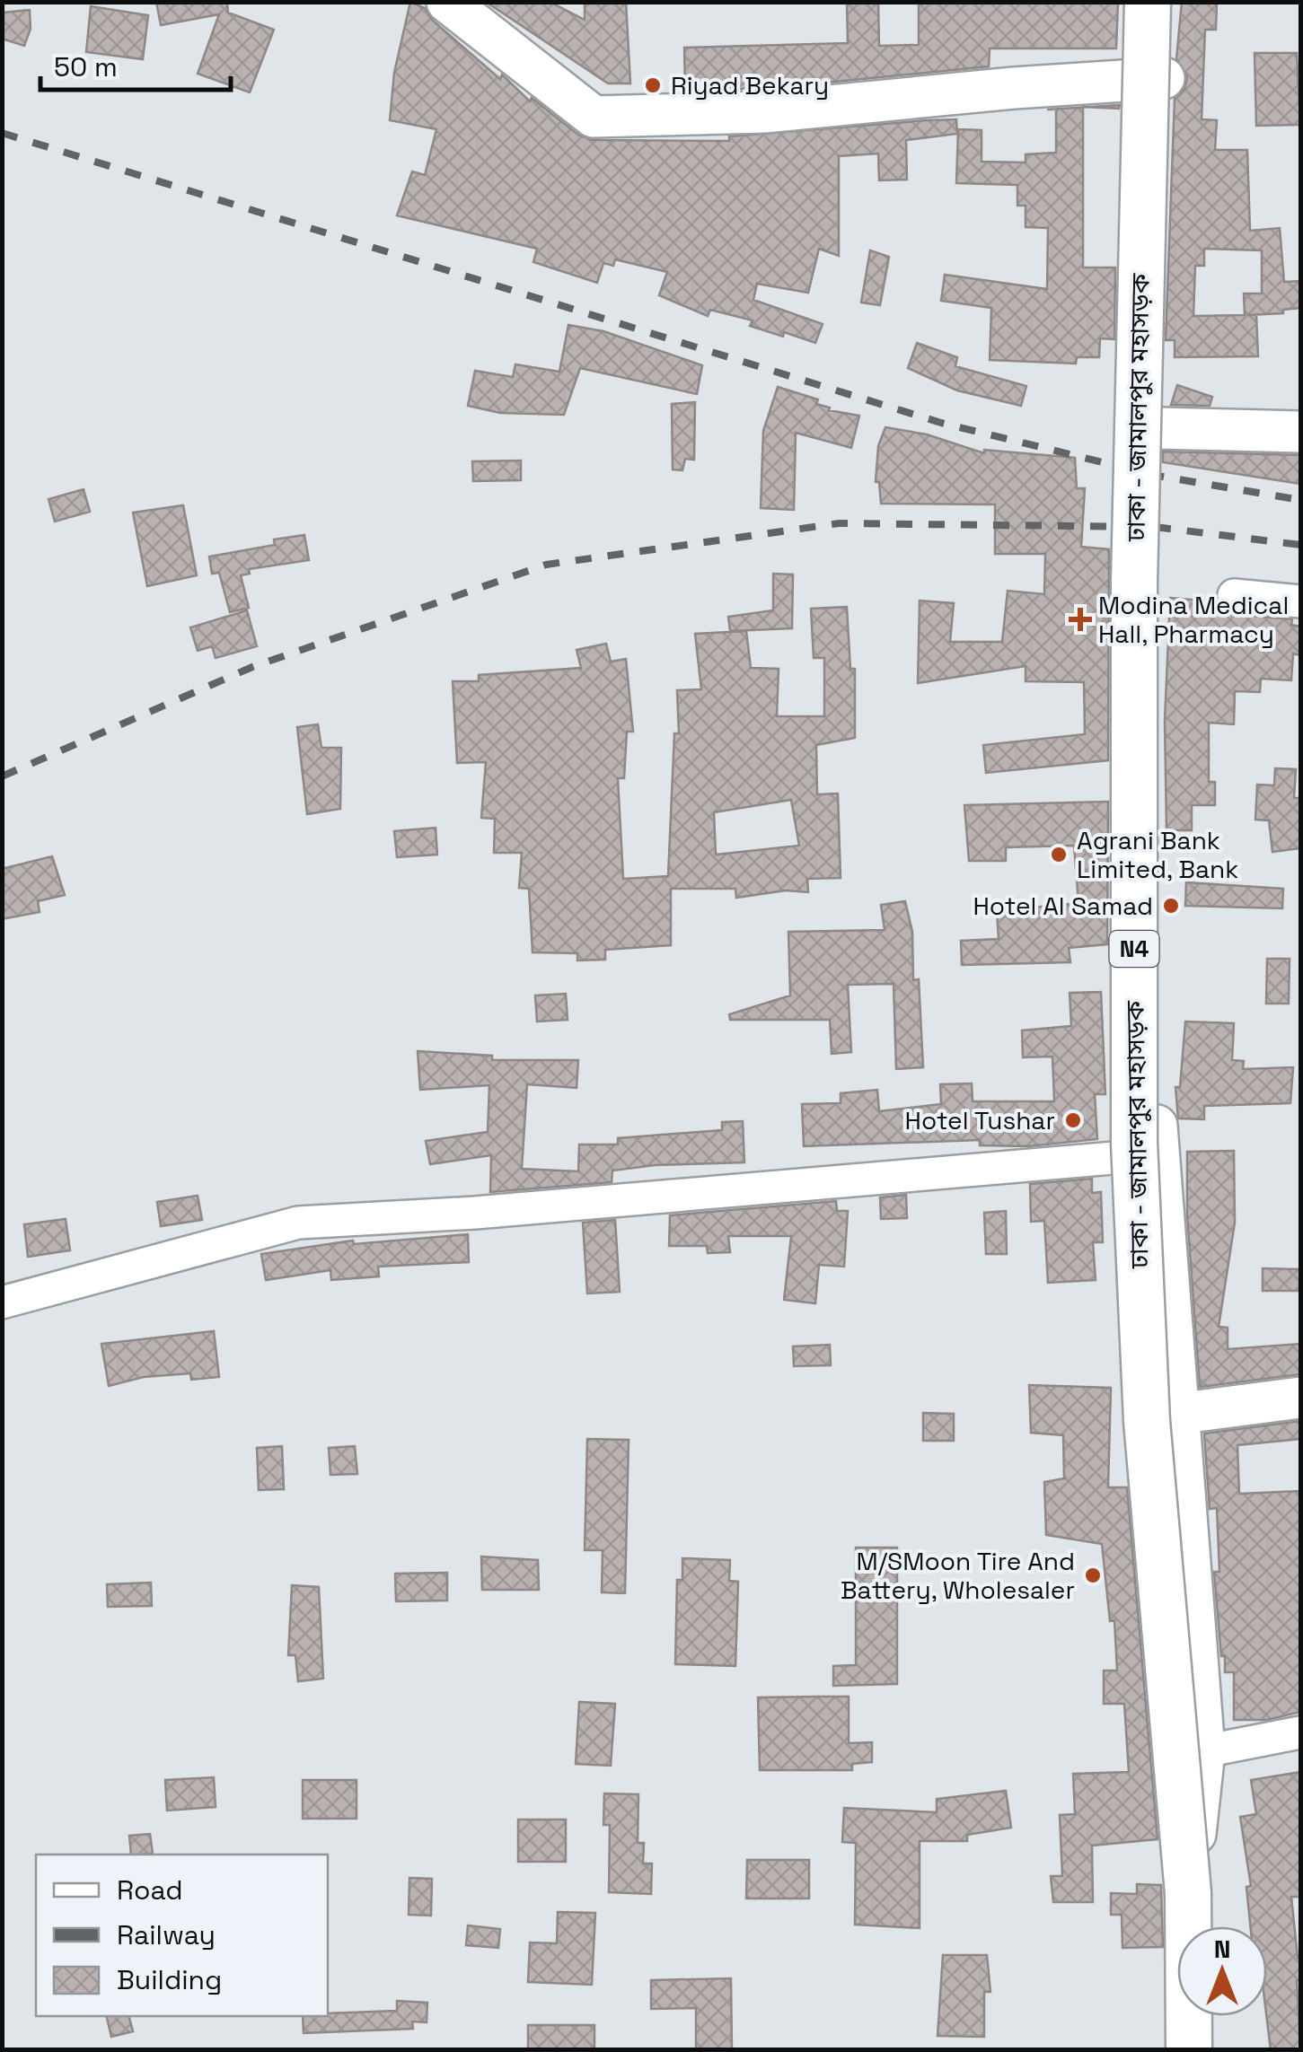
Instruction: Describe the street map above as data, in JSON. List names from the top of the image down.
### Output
{
  "streets": {
    "highway": ["ঢাকা - জামালপুর মহাসড়ক", "N4"]
  },
  "places": {
    "other": [
      "Riyad Bekary",
      "Agrani Bank Limited, Bank",
      "Hotel Al Samad",
      "Hotel Tushar",
      "M/SMoon Tire And Battery, Wholesaler"
    ],
    "health": ["Modina Medical Hall, Pharmacy"]
  },
  "legend": ["Road", "Railway", "Building"],
  "scale_bar": "50 m",
  "north": "top"
}
